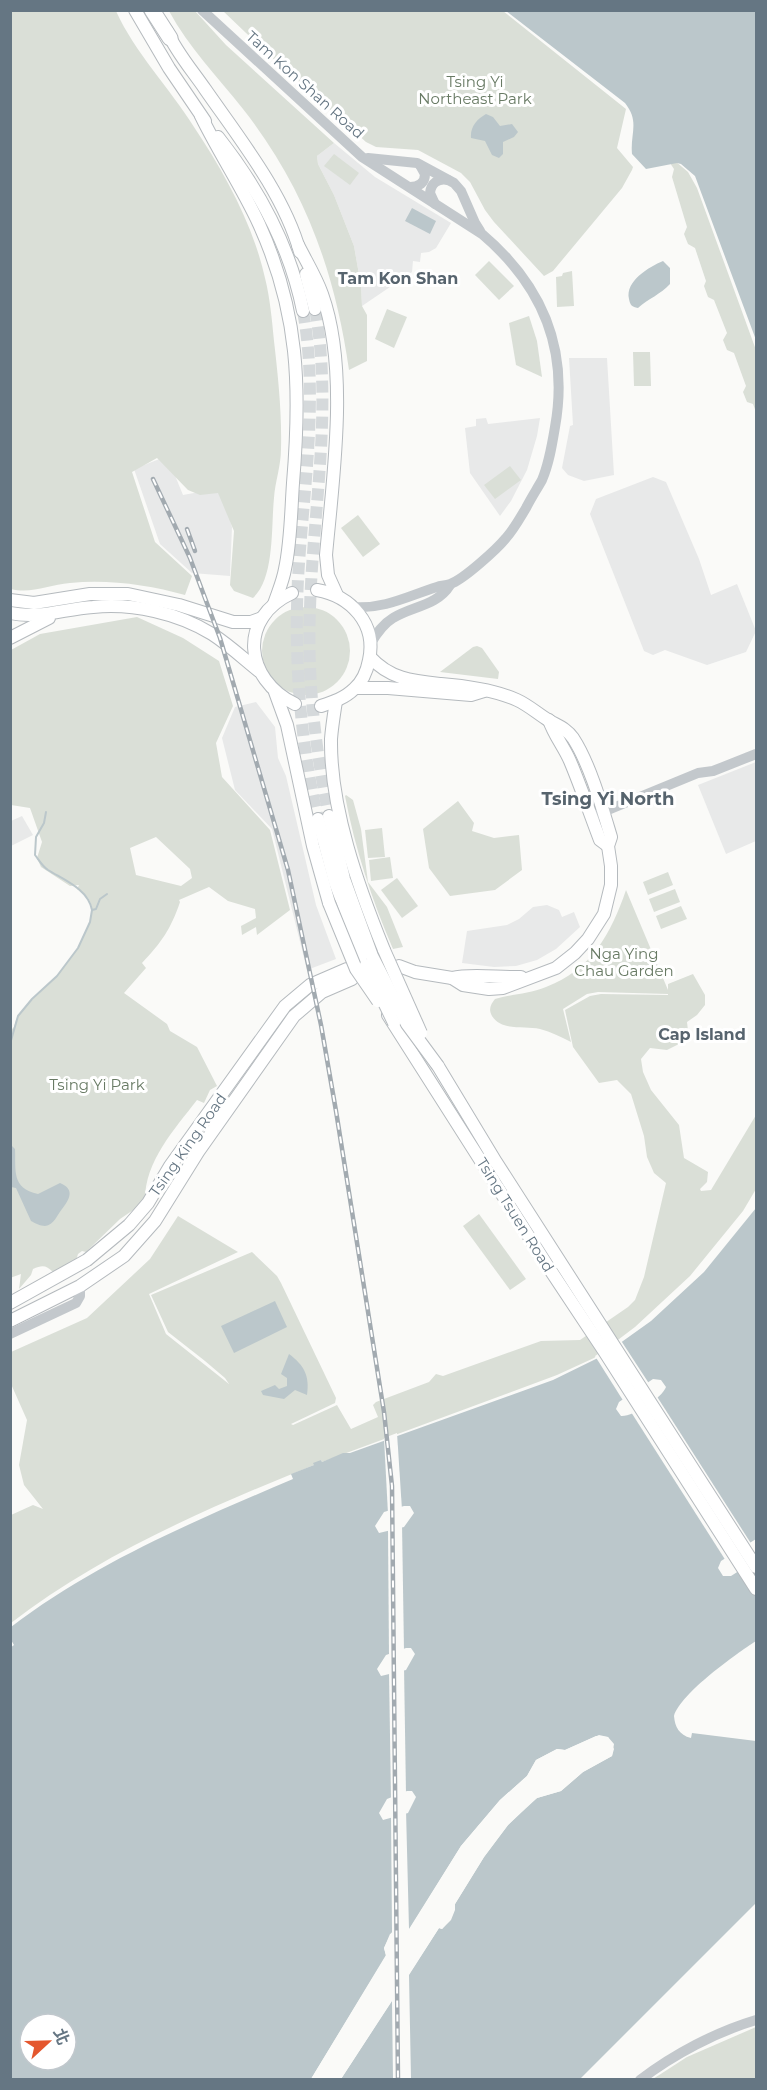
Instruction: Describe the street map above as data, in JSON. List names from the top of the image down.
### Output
{
  "streets": {
    "main road": ["Tsing King Road", "Tsing Tsuen Road"],
    "street": ["Tam Kon Shan Road"]
  },
  "districts": ["Tam Kon Shan", "Tsing Yi North", "Cap Island"],
  "parks": ["Tsing Yi Northeast Park", "Nga Ying Chau Garden", "Tsing Yi Park"],
  "north": "right"
}
